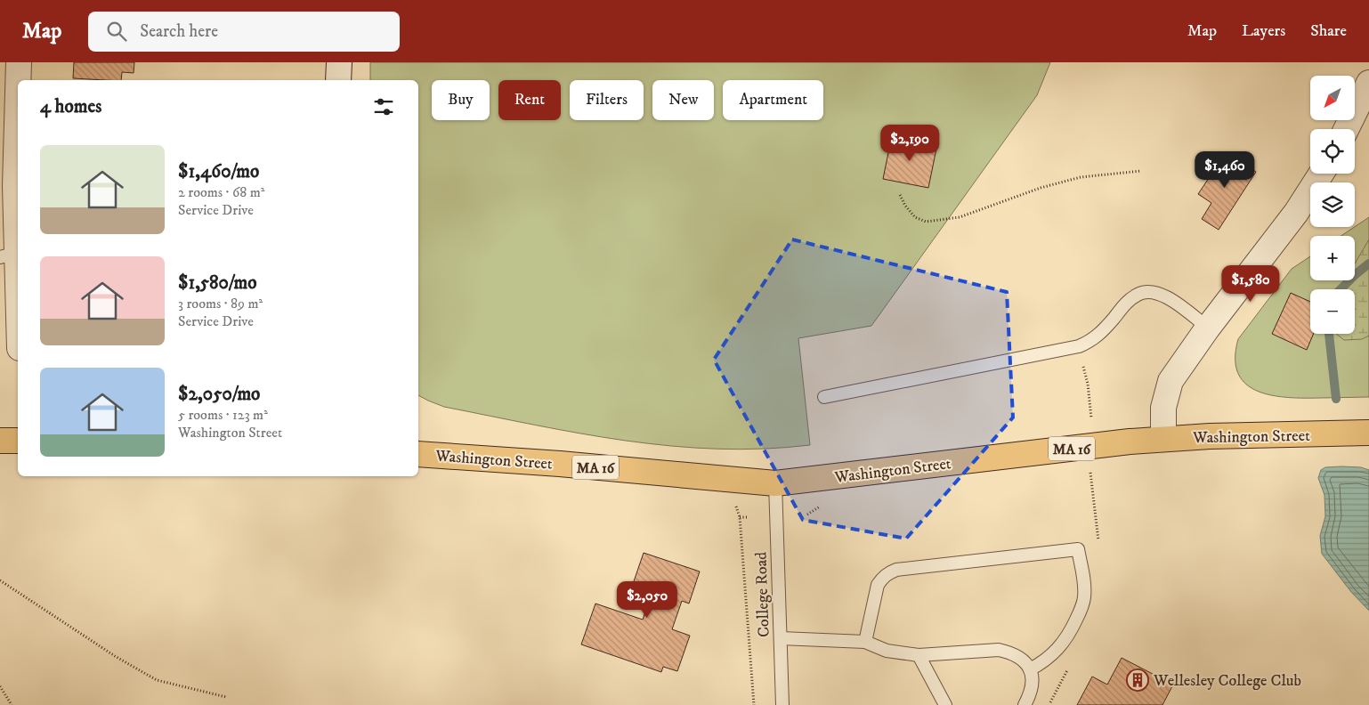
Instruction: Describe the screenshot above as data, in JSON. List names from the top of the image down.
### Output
{
  "streets": {
    "main road": ["Washington Street", "MA 16"],
    "lane": ["College Road"]
  },
  "crossings": [
    ["Washington Street", "College Road"]
  ],
  "places": {
    "building": ["Wellesley College Club"]
  },
  "north": "bottom left",
  "page": {
    "header": "Map",
    "search": "Search here",
    "nav": ["Map", "Layers", "Share"],
    "map_buttons": ["+", "−"],
    "chip": [
      "Buy",
      "Rent",
      "Filters",
      "New",
      "Apartment"
    ],
    "heading": "4 homes",
    "price": [
      "$2,190",
      "$1,460",
      "$1,580",
      "$2,050"
    ],
    "list": [
      {
        "name": "$1,460/mo",
        "note": "2 rooms · 68 m² · Service Drive"
      },
      {
        "name": "$1,580/mo",
        "note": "3 rooms · 89 m² · Service Drive"
      },
      {
        "name": "$2,050/mo",
        "note": "5 rooms · 123 m² · Washington Street"
      }
    ]
  }
}
